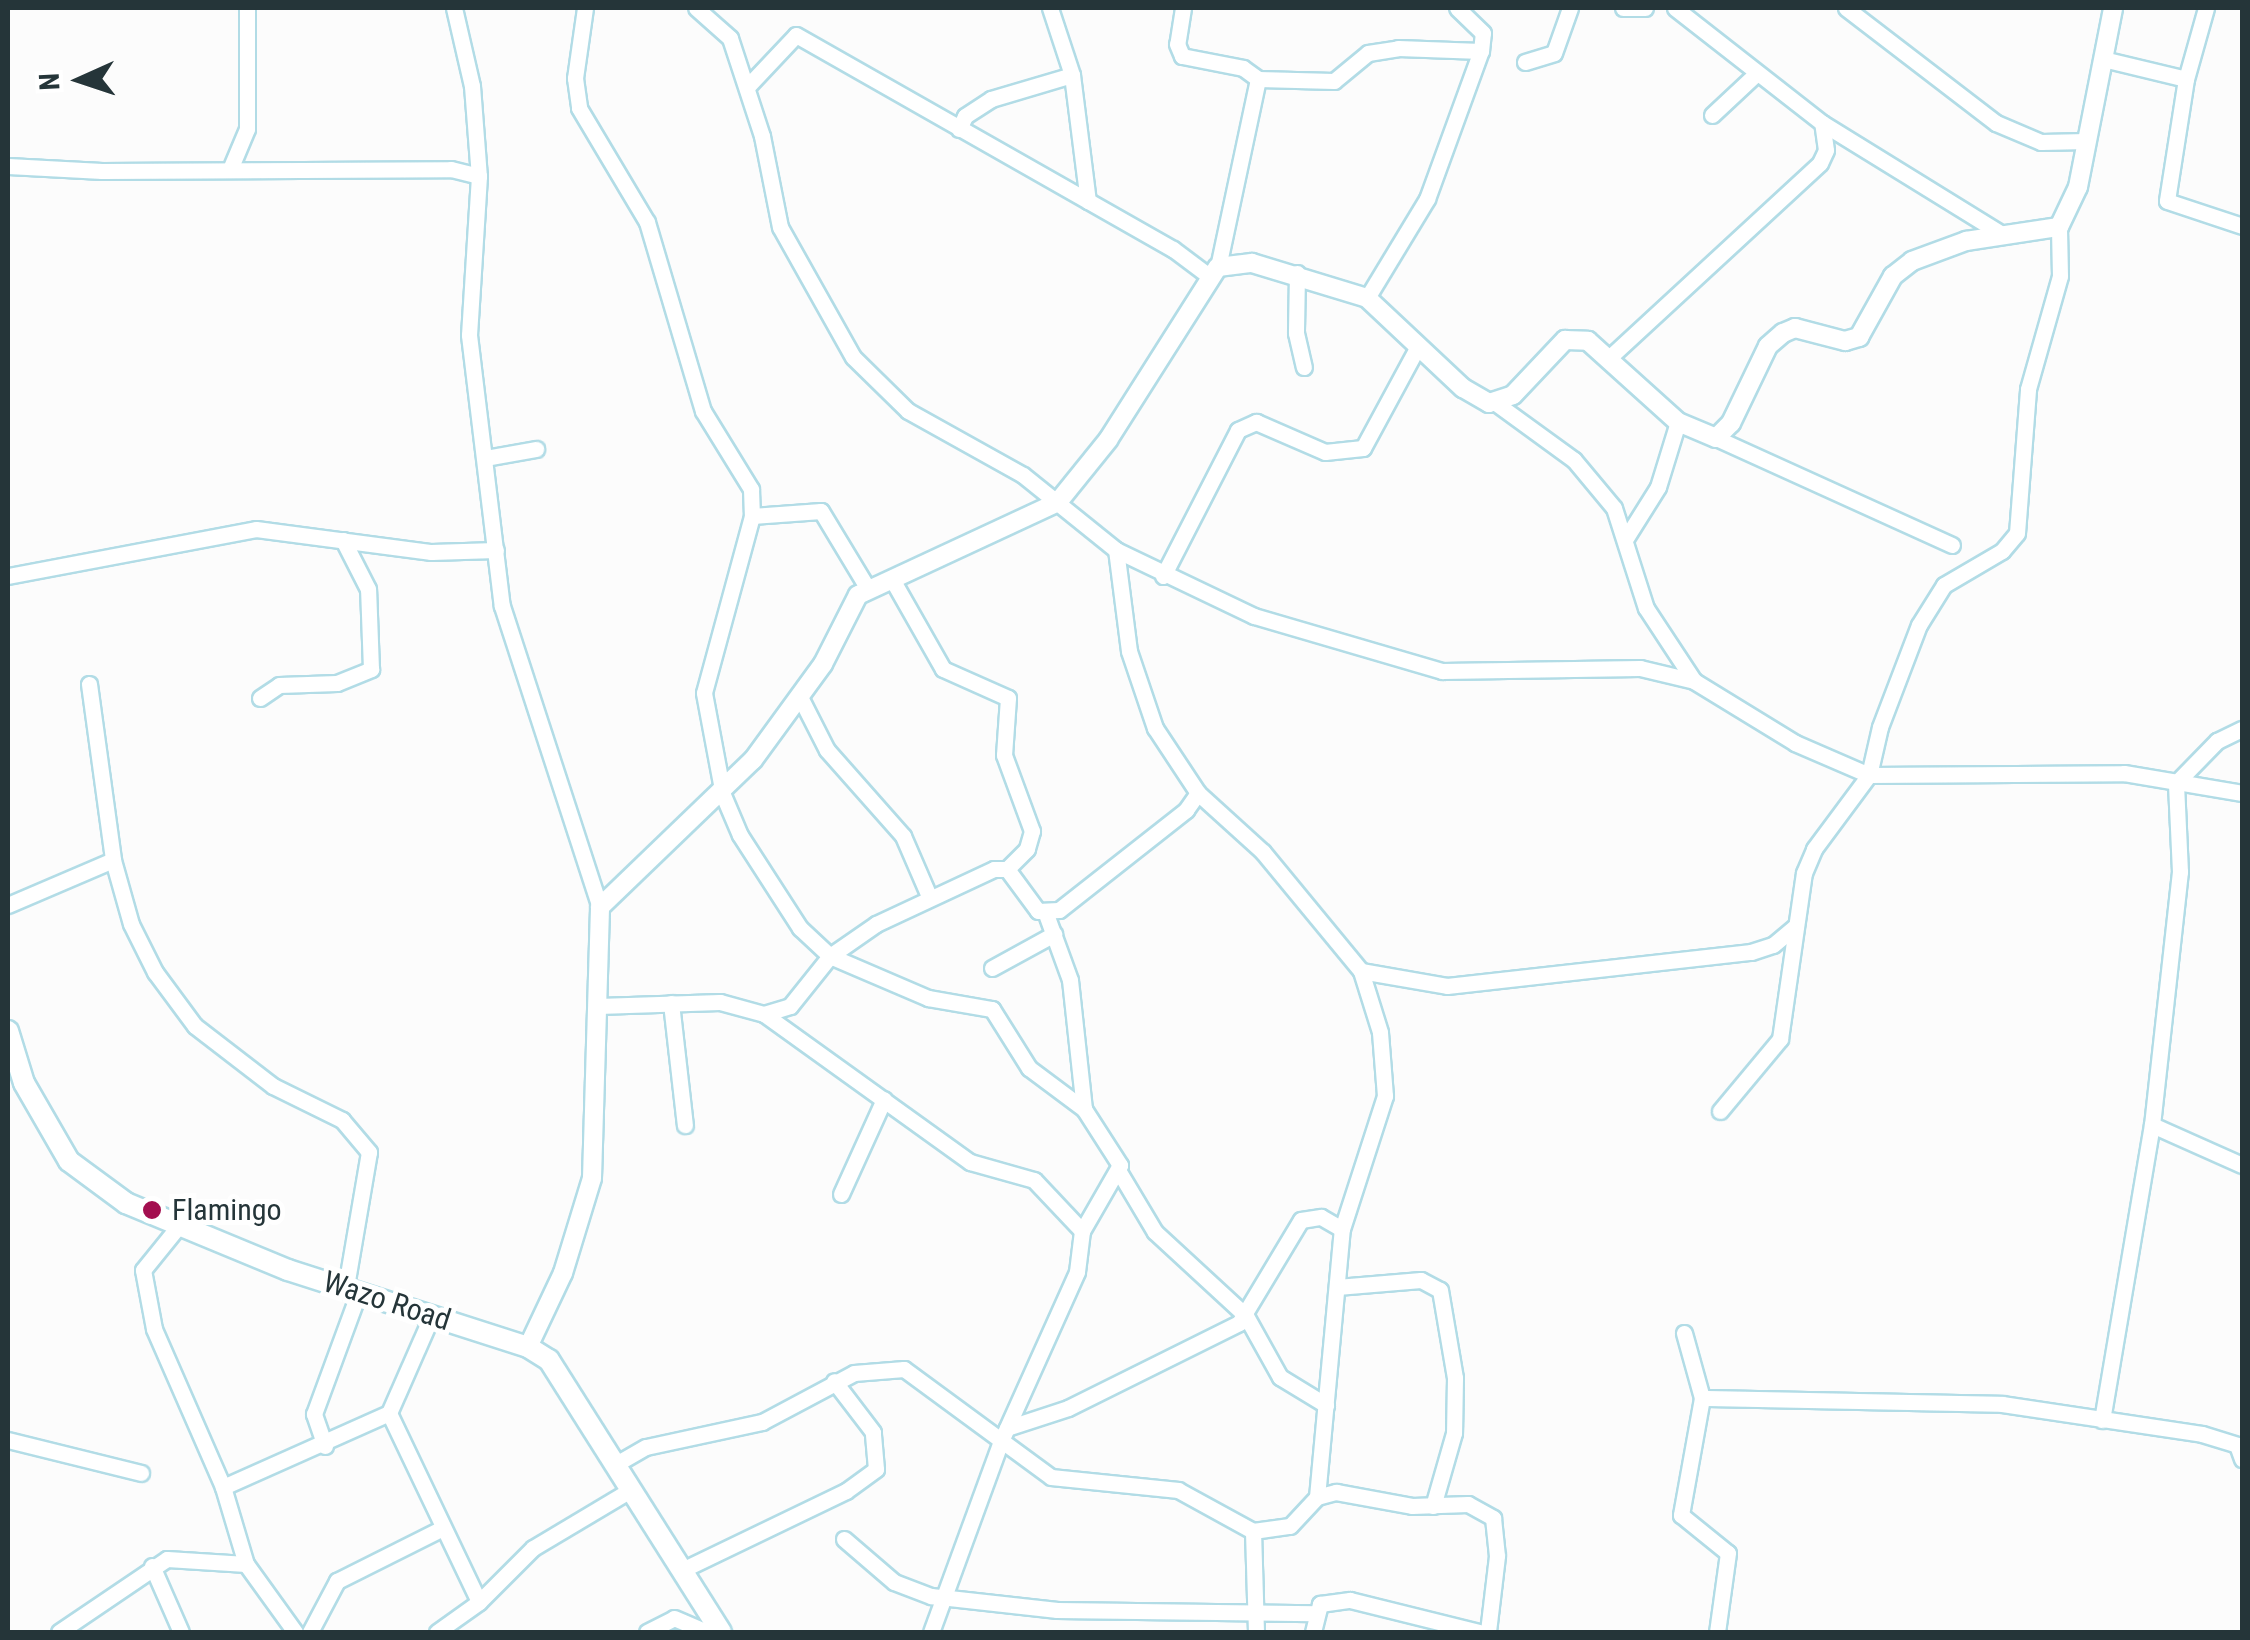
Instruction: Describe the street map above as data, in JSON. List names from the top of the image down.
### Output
{
  "streets": {
    "main road": ["Wazo Road"]
  },
  "places": ["Flamingo"],
  "north": "left"
}
